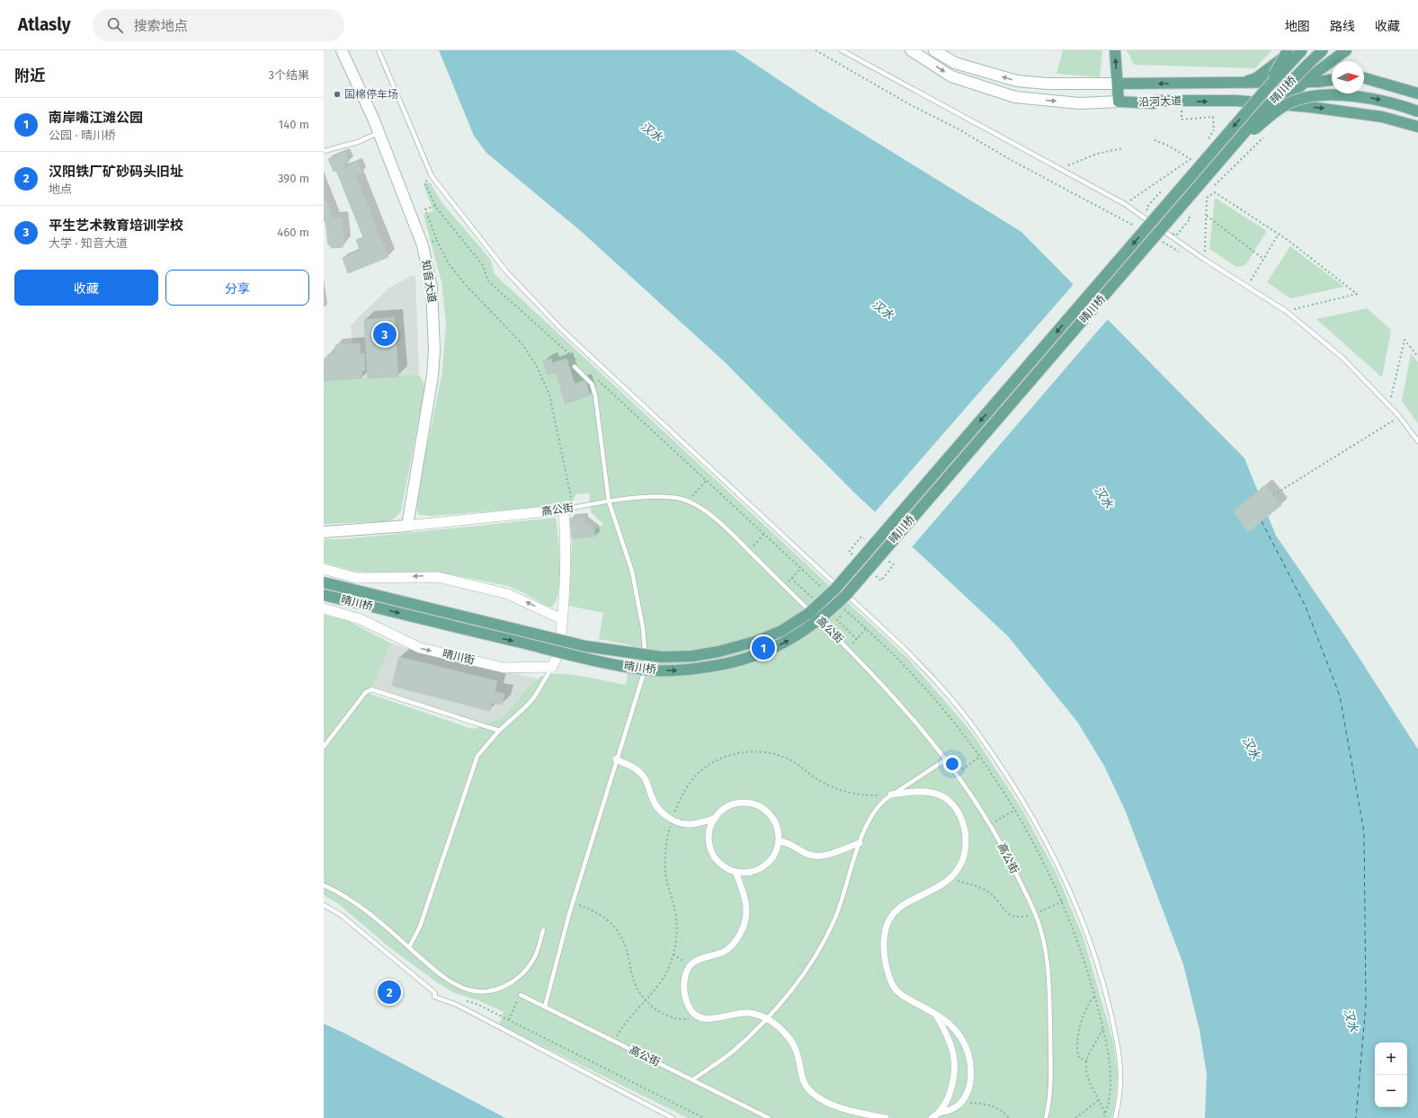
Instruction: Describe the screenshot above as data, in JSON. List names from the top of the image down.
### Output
{
  "streets": {
    "main road": [
      "晴川桥",
      "沿河大道",
      "知音大道",
      "高公街"
    ],
    "street": ["晴川街"]
  },
  "crossings": [
    ["知音大道", "高公街"]
  ],
  "water": ["汉水"],
  "places": ["国棉停车场"],
  "north": "right",
  "page": {
    "header": "Atlasly",
    "search": "搜索地点",
    "nav": ["地图", "路线", "收藏"],
    "heading": ["附近", "3个结果"],
    "list": [
      {
        "mark": "1",
        "name": "南岸嘴江滩公园",
        "note": "公园 · 晴川桥",
        "value": "140 m"
      },
      {
        "mark": "2",
        "name": "汉阳铁厂矿砂码头旧址",
        "note": "地点",
        "value": "390 m"
      },
      {
        "mark": "3",
        "name": "平生艺术教育培训学校",
        "note": "大学 · 知音大道",
        "value": "460 m"
      }
    ],
    "buttons": ["收藏", "分享"],
    "pins": ["3", "1", "2"],
    "map_buttons": ["+", "−"]
  }
}
